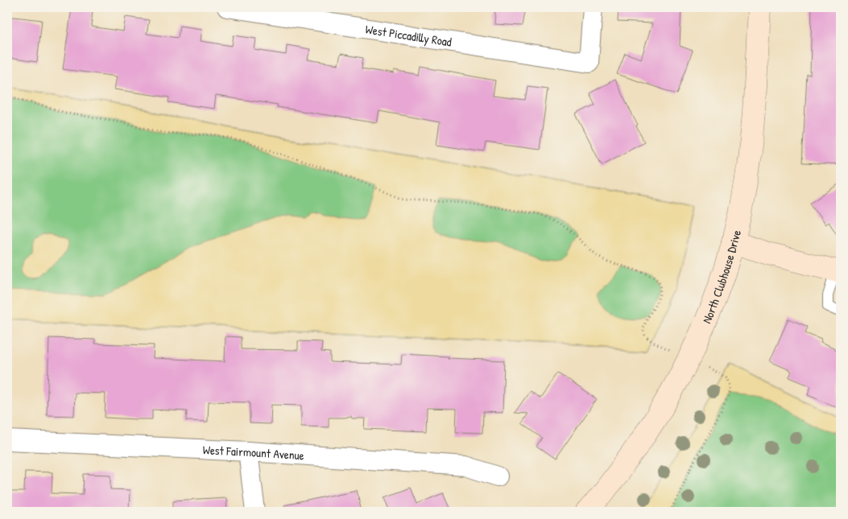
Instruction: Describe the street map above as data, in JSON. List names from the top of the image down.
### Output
{
  "streets": {
    "street": ["West Piccadilly Road", "North Clubhouse Drive", "West Fairmount Avenue"]
  }
}
